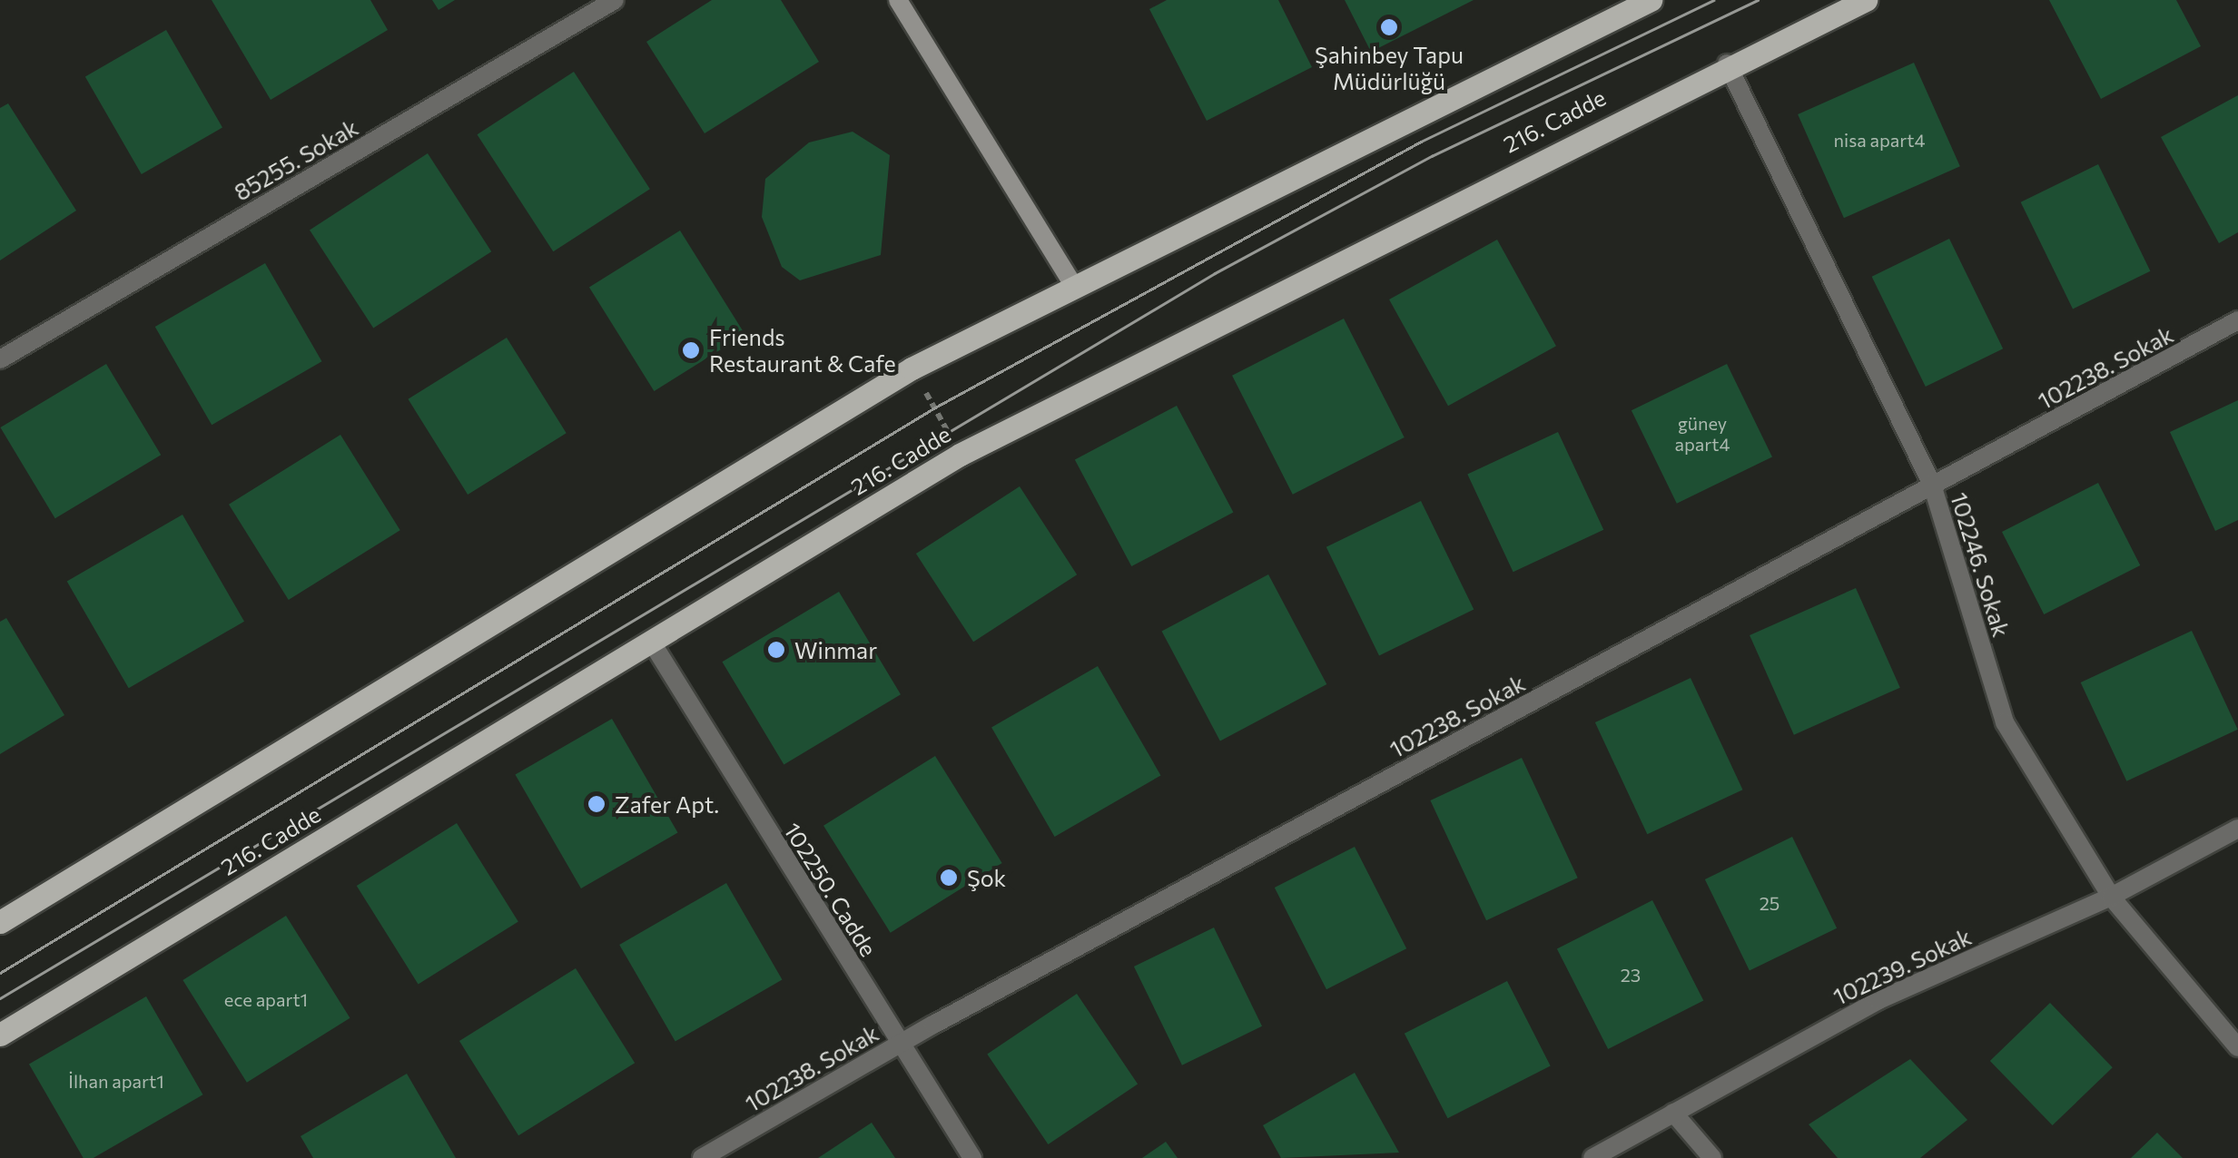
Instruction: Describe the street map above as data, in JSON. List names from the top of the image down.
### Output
{
  "streets": {
    "main road": ["216. Cadde"],
    "street": [
      "85255. Sokak",
      "102238. Sokak",
      "102246. Sokak",
      "102250. Cadde",
      "102239. Sokak"
    ]
  },
  "crossings": [
    ["216. Cadde", "102246. Sokak"],
    ["216. Cadde", "102250. Cadde"],
    ["102238. Sokak", "102246. Sokak"],
    ["102238. Sokak", "102250. Cadde"],
    ["102246. Sokak", "102239. Sokak"]
  ],
  "places": [
    "Şahinbey Tapu Müdürlüğü",
    "Friends Restaurant & Cafe",
    "Winmar",
    "Zafer Apt.",
    "Şok"
  ],
  "house_numbers": [
    "nisa apart4",
    "güney apart4",
    "25",
    "23",
    "ece apart1",
    "İlhan apart1"
  ]
}
